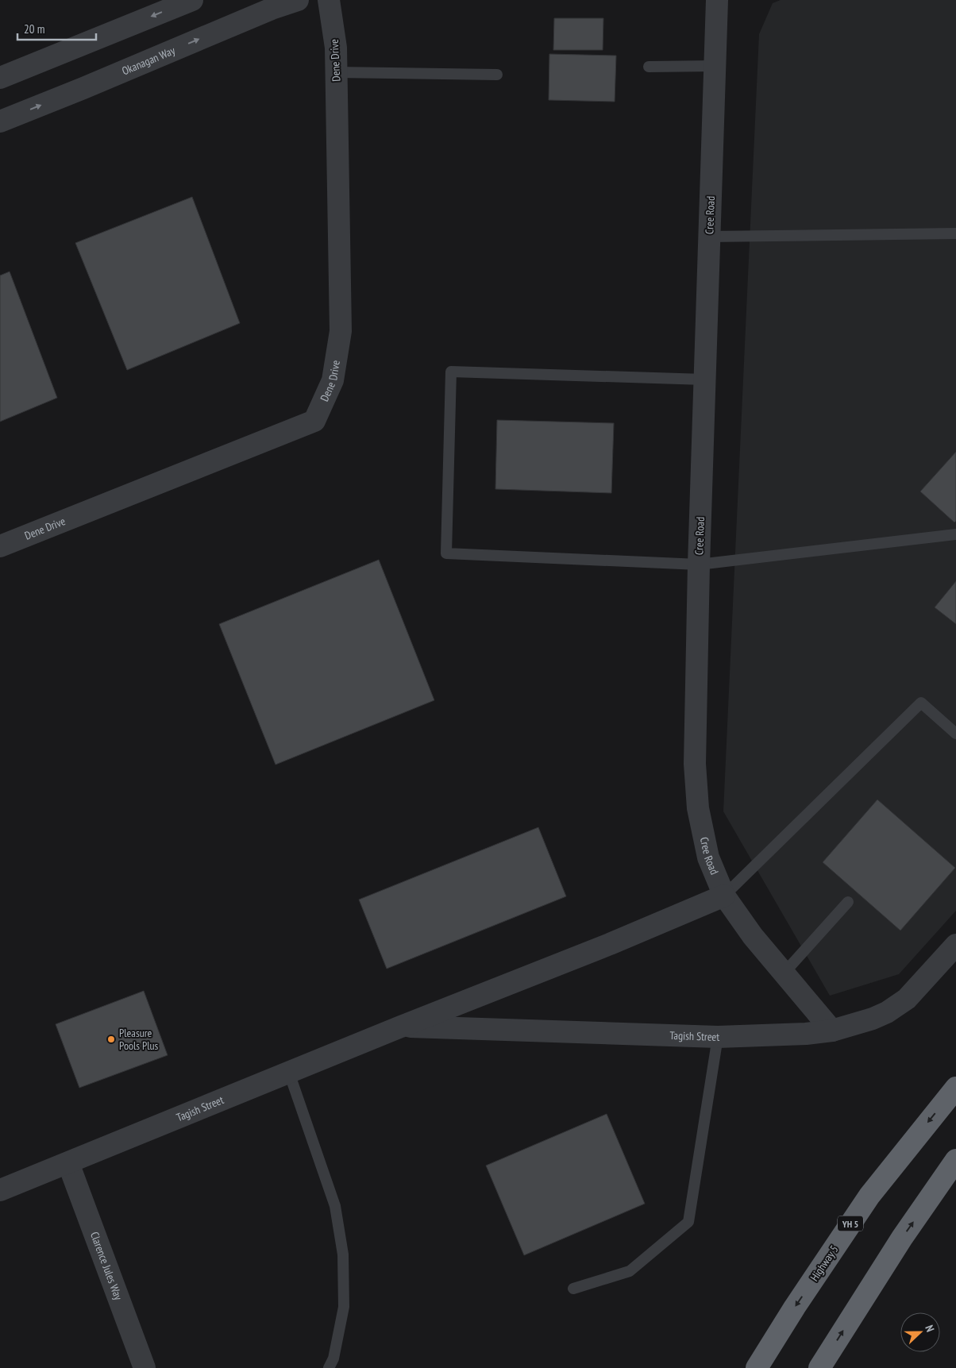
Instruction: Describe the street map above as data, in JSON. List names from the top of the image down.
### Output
{
  "streets": {
    "highway": ["YH 5", "Highway 5"],
    "street": [
      "Okanagan Way",
      "Dene Drive",
      "Cree Road",
      "Tagish Street",
      "Clarence Jules Way"
    ]
  },
  "crossings": [
    ["Cree Road", "Tagish Street"],
    ["Tagish Street", "Clarence Jules Way"]
  ],
  "places": ["Pleasure Pools Plus"],
  "scale_bar": "20 m",
  "north": "right"
}
